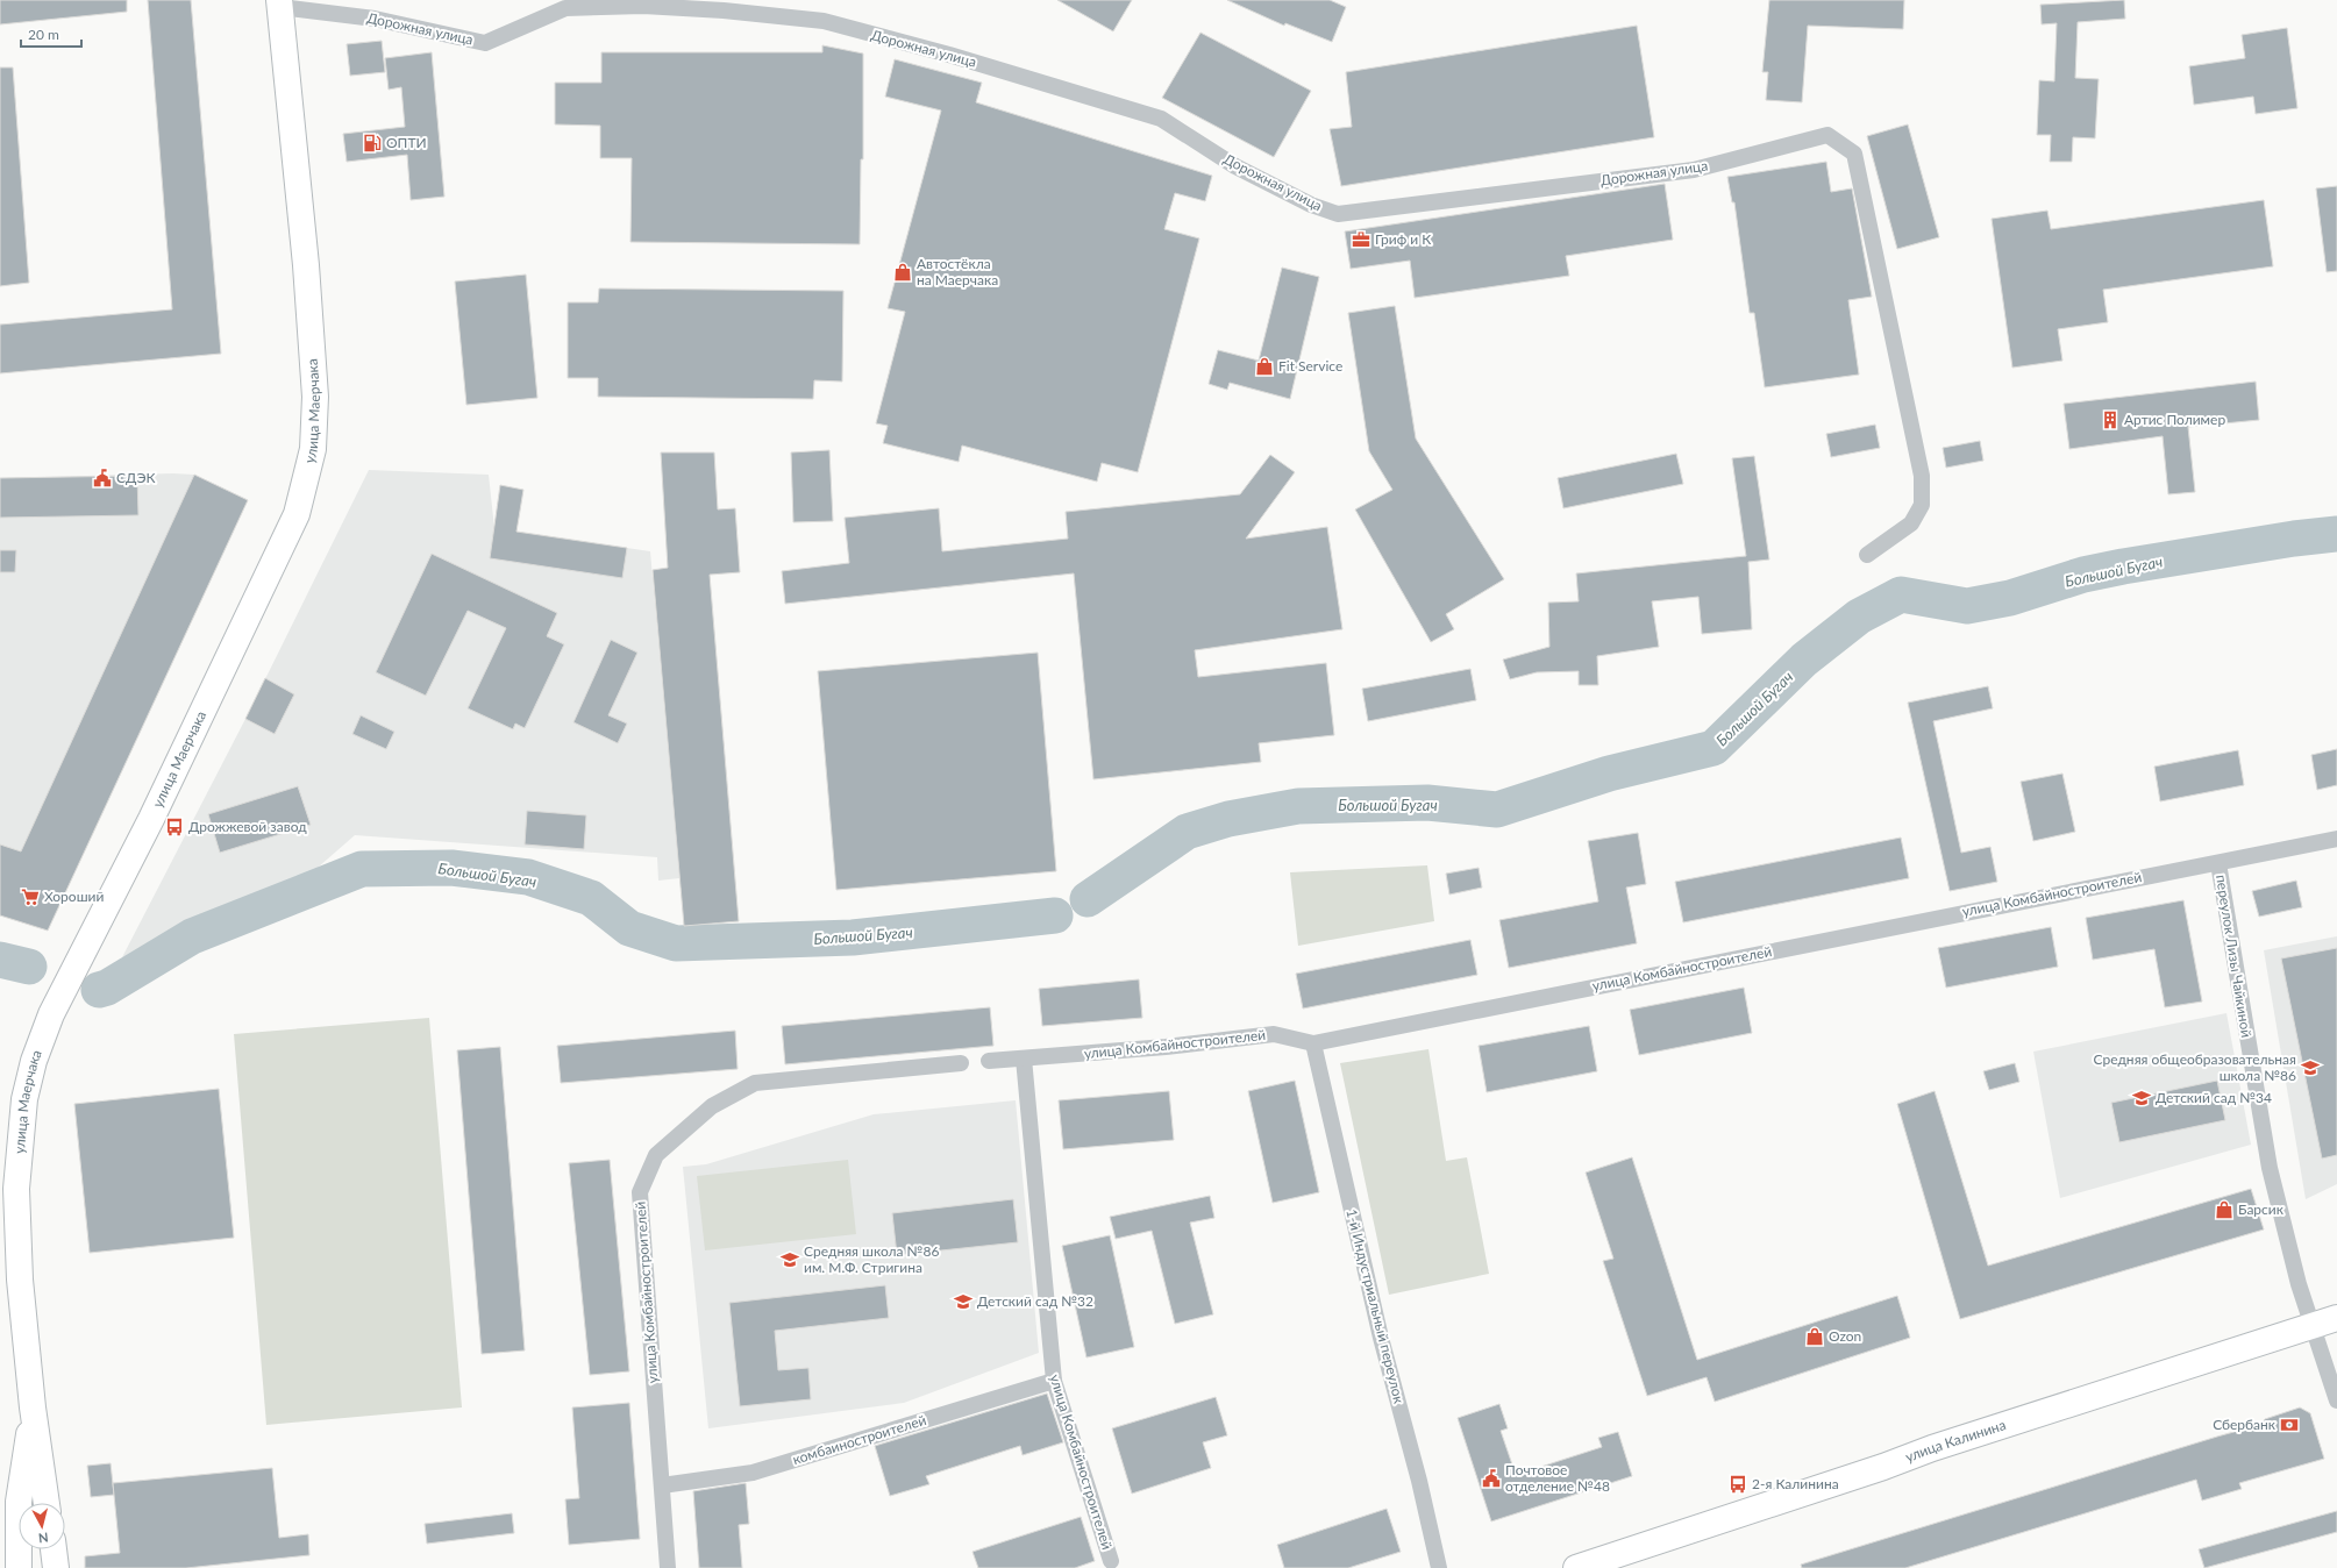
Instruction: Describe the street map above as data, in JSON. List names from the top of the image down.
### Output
{
  "streets": {
    "main road": ["улица Маерчака", "улица Калинина"],
    "street": [
      "Дорожная улица",
      "улица Комбайностроителей",
      "переулок Лизы Чайкиной",
      "1-й Индустриальный переулок",
      "комбаиностроителей"
    ]
  },
  "crossings": [
    ["Дорожная улица", "улица Маерчака"],
    ["улица Комбайностроителей", "переулок Лизы Чайкиной"],
    ["улица Комбайностроителей", "1-й Индустриальный переулок"],
    ["улица Комбайностроителей", "комбаиностроителей"],
    ["переулок Лизы Чайкиной", "улица Калинина"]
  ],
  "water": ["Большой Бугач"],
  "places": {
    "fuel station": ["ОПТИ"],
    "office": ["Гриф и К"],
    "shop": [
      "Автостёкла на Маерчака",
      "Fit Service",
      "Барсик",
      "Ozon"
    ],
    "building": ["Артис Полимер"],
    "public building": ["СДЭК", "Почтовое отделение №48"],
    "bus stop": ["Дрожжевой завод", "2-я Калинина"],
    "supermarket": ["Хороший"],
    "school or university": [
      "Средняя общеобразовательная школа №86",
      "Детский сад №34",
      "Средняя школа №86 им. М.Ф. Стригина",
      "Детский сад №32"
    ],
    "bank": ["Сбербанк"]
  },
  "scale_bar": "20 m",
  "north": "bottom"
}
